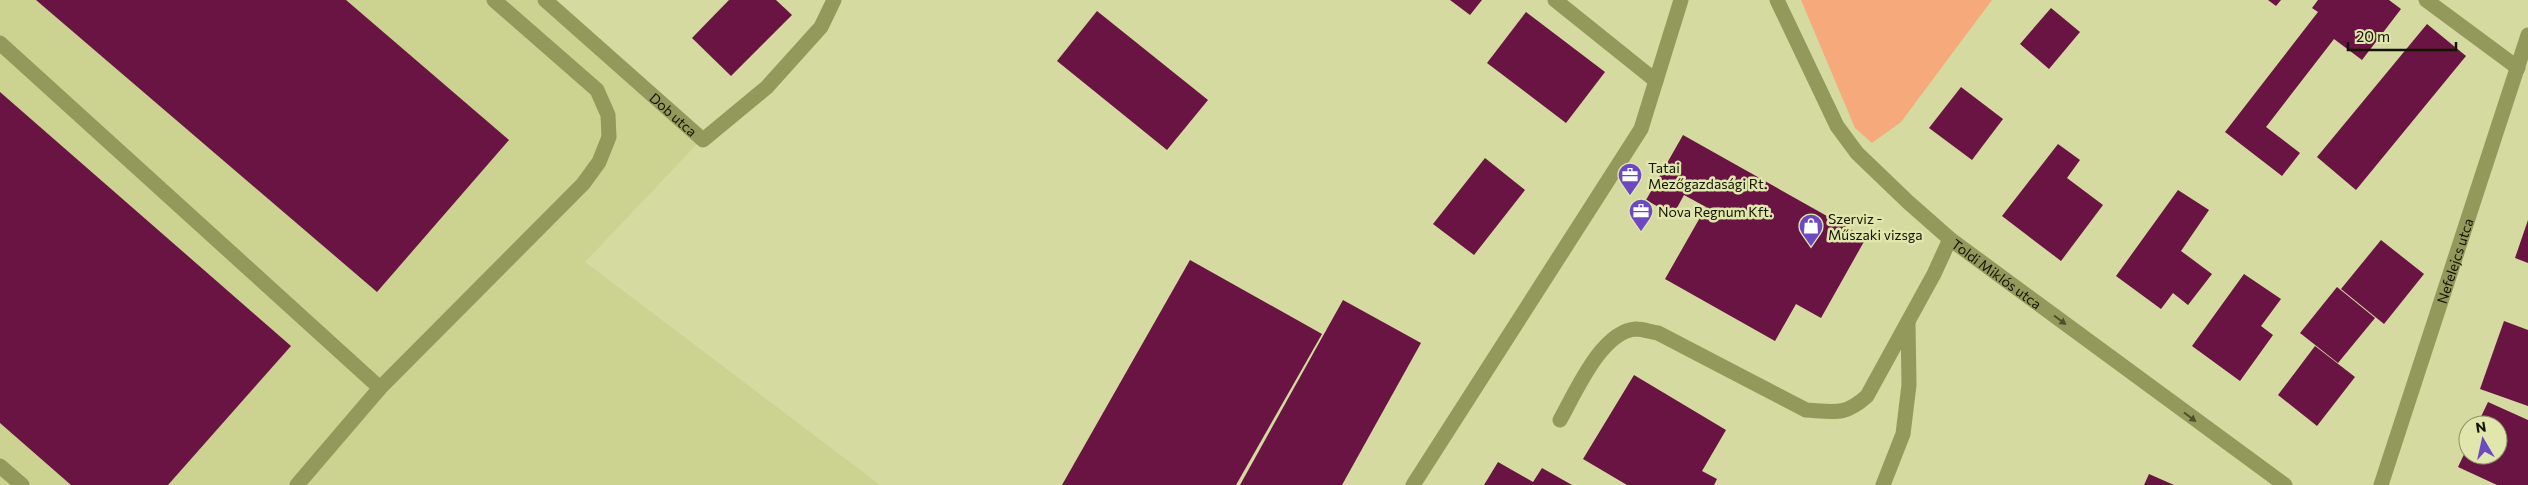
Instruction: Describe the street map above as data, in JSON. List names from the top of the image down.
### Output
{
  "streets": {
    "street": ["Dob utca", "Nefelejcs utca", "Toldi Miklós utca"]
  },
  "one_way": ["Toldi Miklós utca"],
  "places": {
    "office": ["Tatai Mezőgazdasági Rt.", "Nova Regnum Kft."],
    "shop": ["Szerviz - Műszaki vizsga"]
  },
  "scale_bar": "20 m",
  "north": "top"
}
